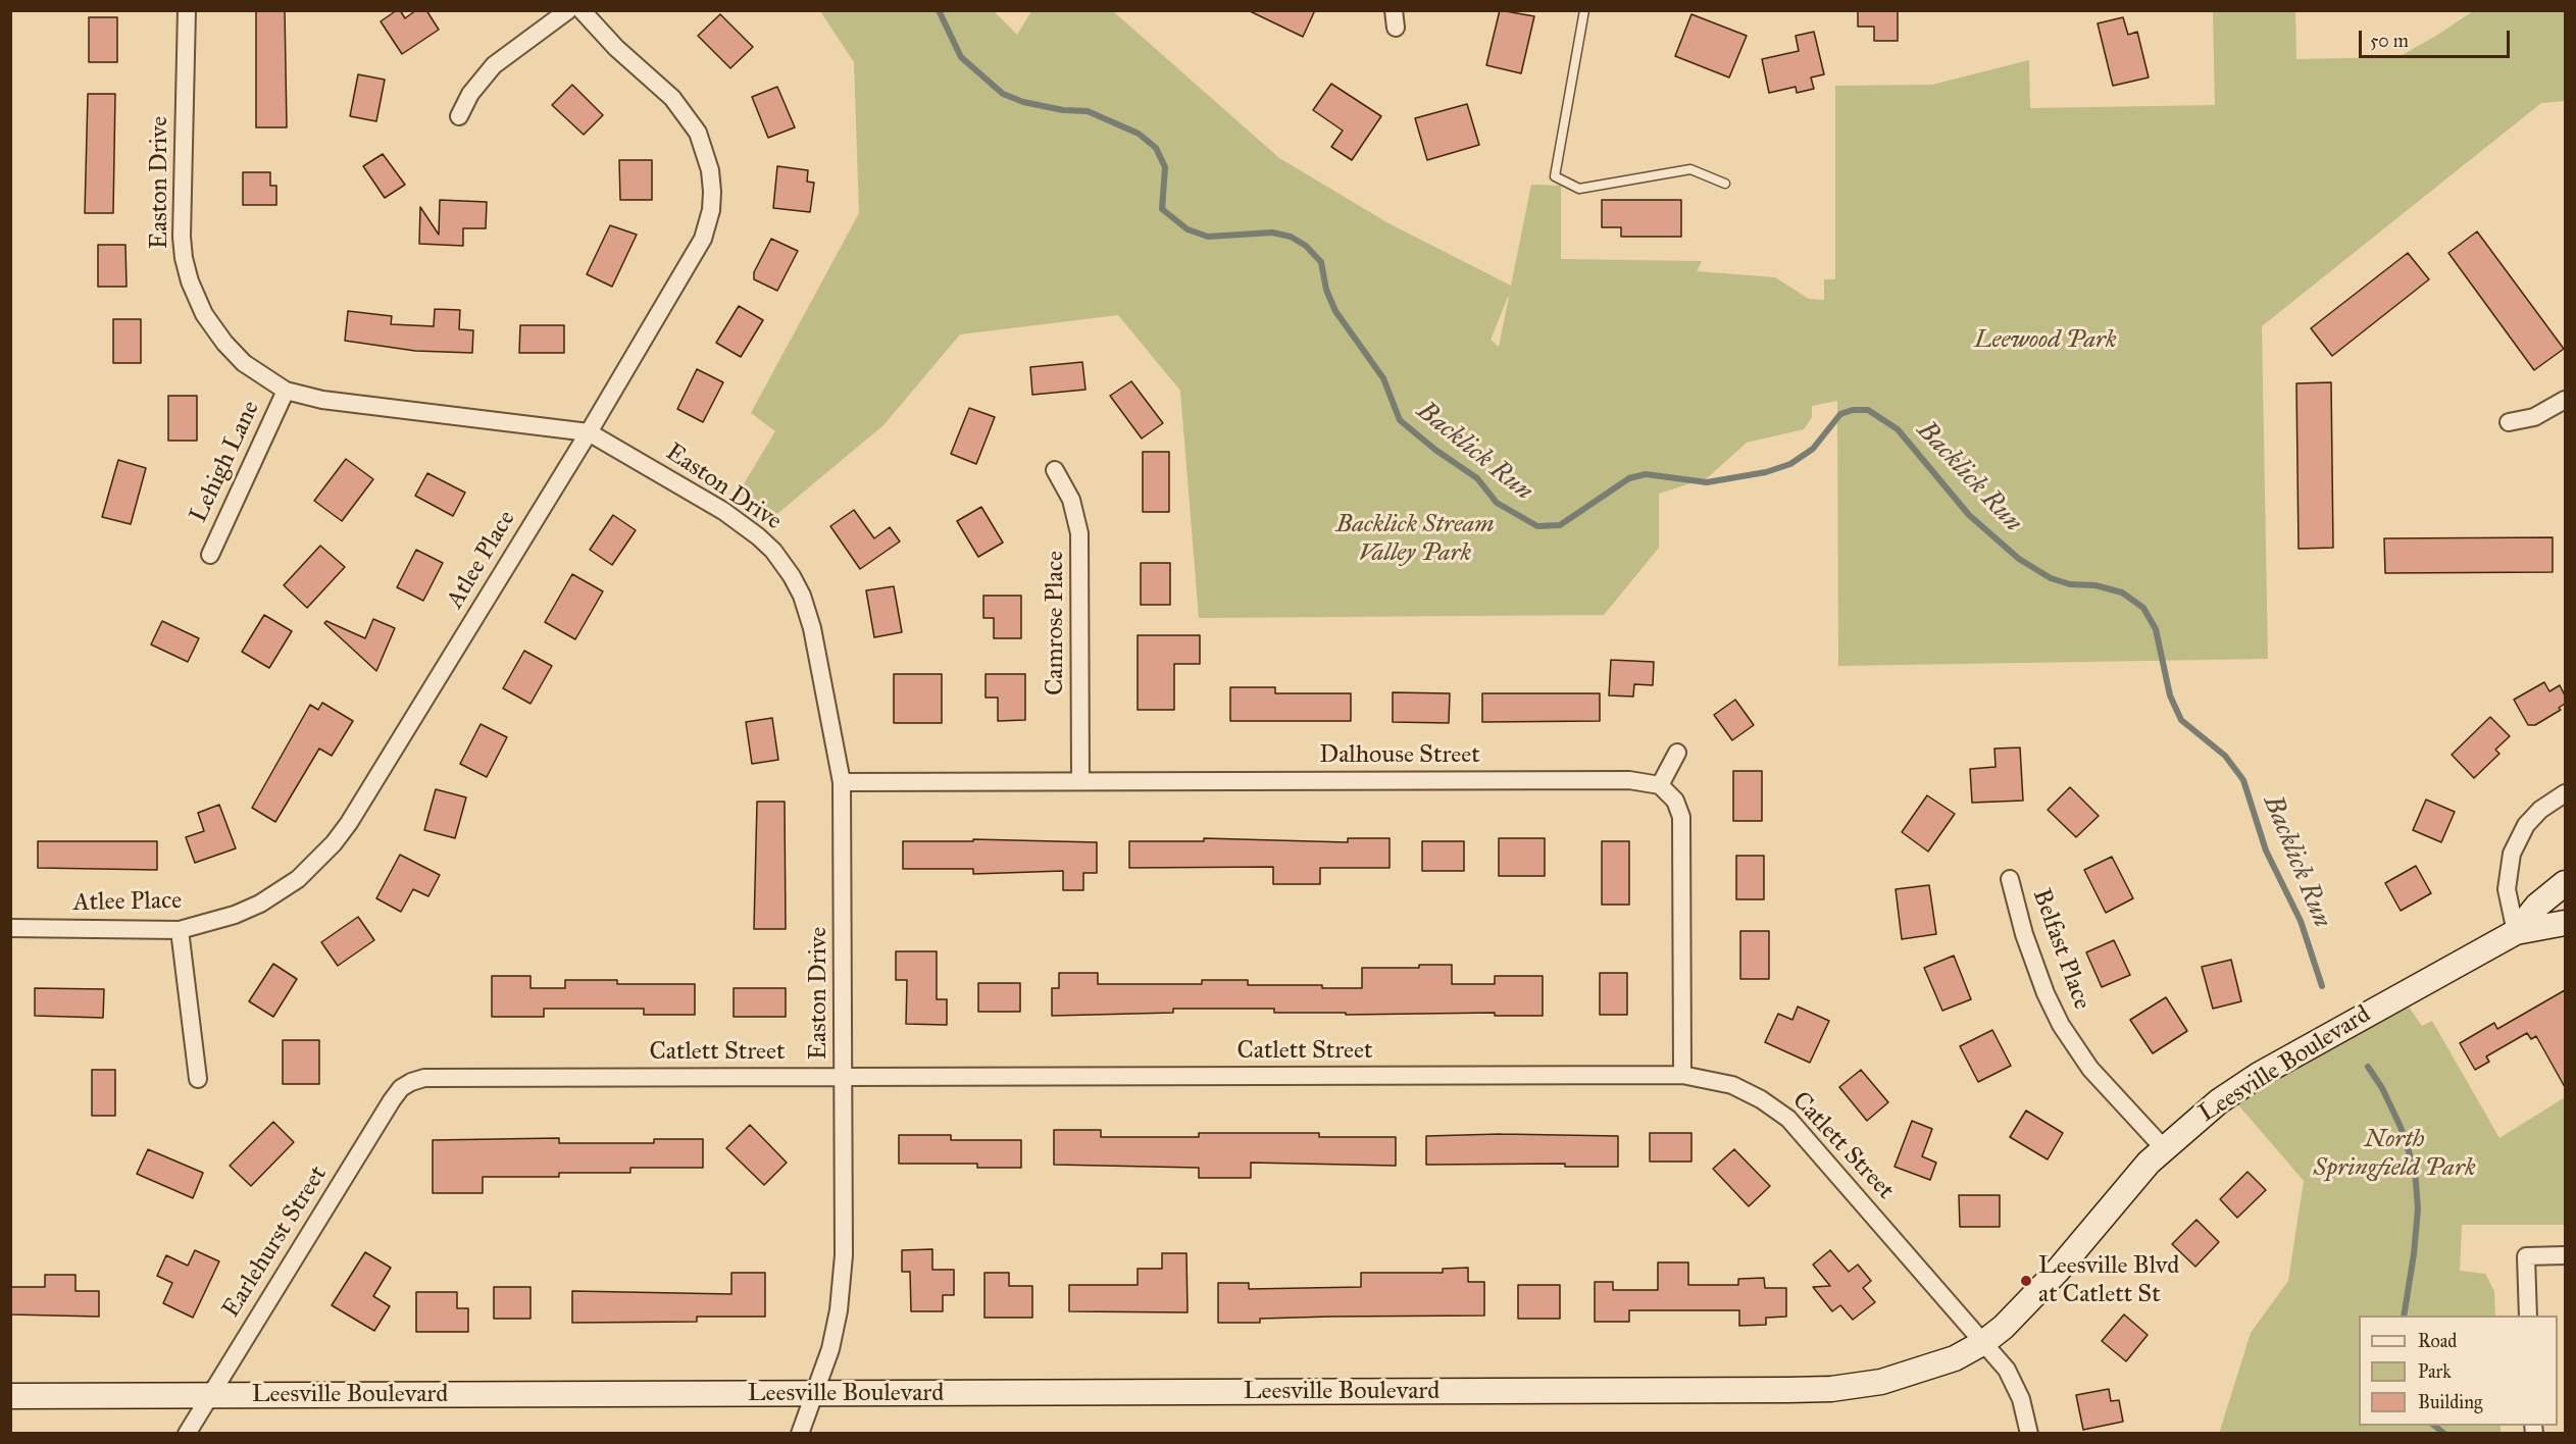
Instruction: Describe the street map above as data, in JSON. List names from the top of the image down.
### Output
{
  "streets": {
    "street": [
      "Easton Drive",
      "Lehigh Lane",
      "Atlee Place",
      "Camrose Place",
      "Dalhouse Street",
      "Belfast Place",
      "Catlett Street",
      "Leesville Boulevard",
      "Earlehurst Street"
    ]
  },
  "crossings": [
    ["Easton Drive", "Lehigh Lane"],
    ["Easton Drive", "Atlee Place"],
    ["Easton Drive", "Dalhouse Street"],
    ["Easton Drive", "Catlett Street"],
    ["Easton Drive", "Leesville Boulevard"],
    ["Camrose Place", "Dalhouse Street"],
    ["Belfast Place", "Leesville Boulevard"],
    ["Catlett Street", "Leesville Boulevard"],
    ["Catlett Street", "Earlehurst Street"],
    ["Leesville Boulevard", "Earlehurst Street"]
  ],
  "water": ["Backlick Run"],
  "parks": ["Leewood Park", "Backlick Stream Valley Park", "North Springfield Park"],
  "places": ["Leesville Blvd at Catlett St"],
  "legend": ["Road", "Park", "Building"],
  "scale_bar": "50 m"
}
